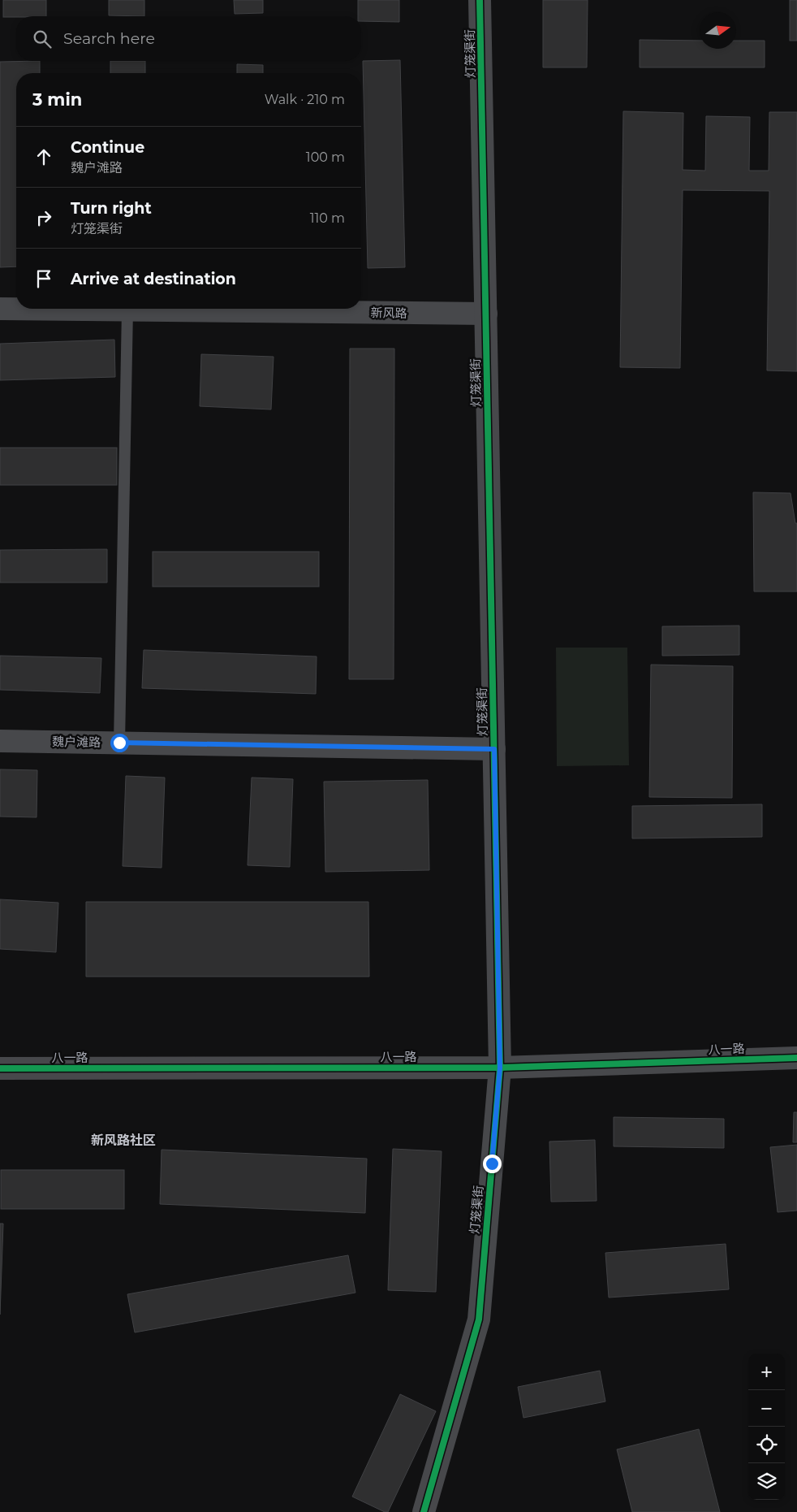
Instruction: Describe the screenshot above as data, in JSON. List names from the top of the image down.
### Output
{
  "streets": {
    "street": [
      "灯笼渠街",
      "新风路",
      "魏户滩路",
      "八一路"
    ]
  },
  "crossings": [
    ["灯笼渠街", "新风路"],
    ["灯笼渠街", "魏户滩路"],
    ["灯笼渠街", "八一路"]
  ],
  "districts": ["新风路社区"],
  "north": "right",
  "page": {
    "search": "Search here",
    "heading": ["3 min", "Walk · 210 m"],
    "list": [
      ["Continue", "魏户滩路", "100 m"],
      ["Turn right", "灯笼渠街", "110 m"],
      "Arrive at destination"
    ],
    "map_buttons": ["+", "−"]
  }
}
